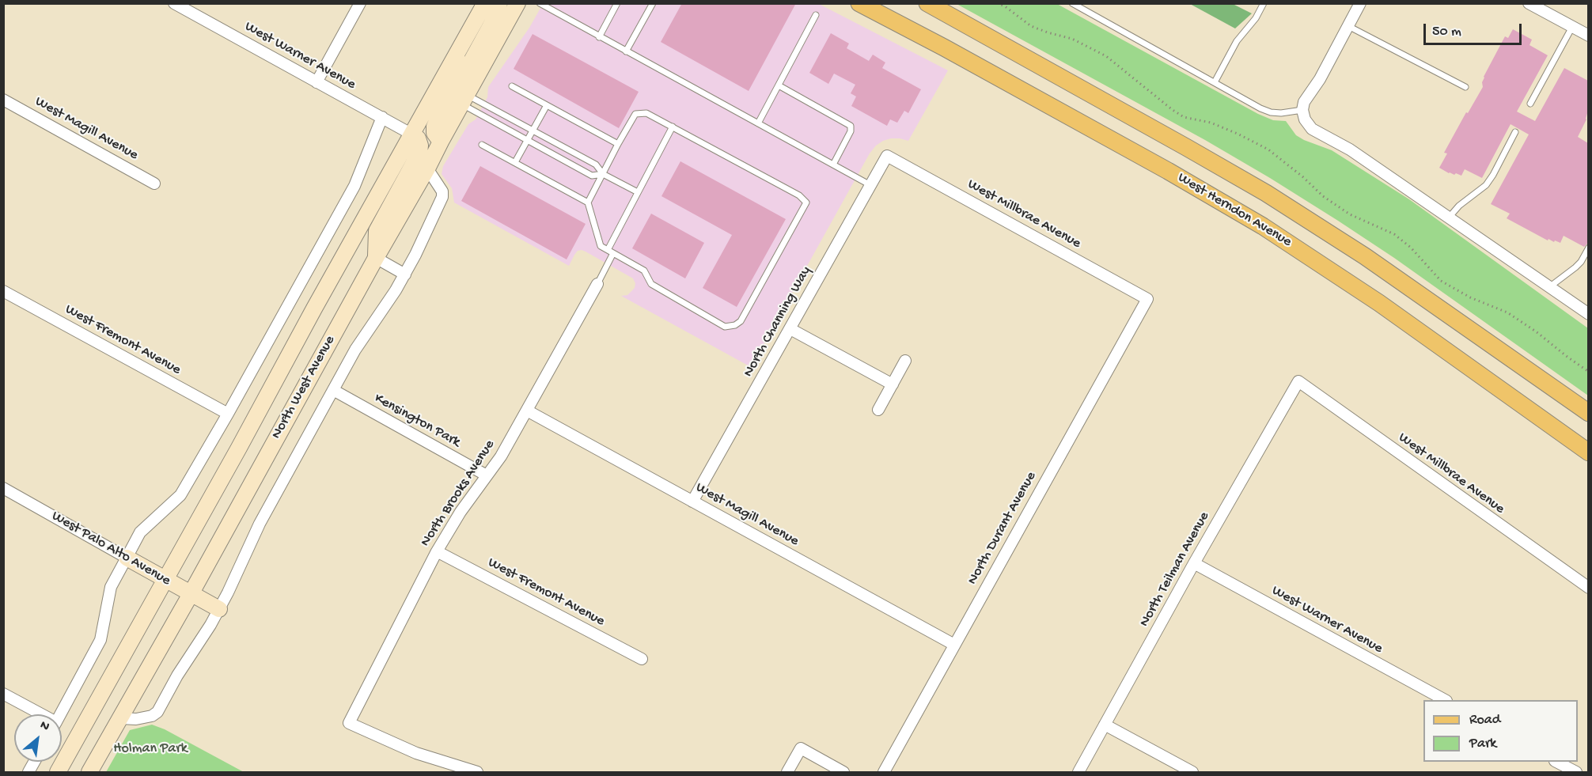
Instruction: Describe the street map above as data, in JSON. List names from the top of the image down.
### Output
{
  "streets": {
    "main road": ["West Herndon Avenue", "North West Avenue", "West Palo Alto Avenue"],
    "street": [
      "West Warner Avenue",
      "West Magill Avenue",
      "West Millbrae Avenue",
      "North Channing Way",
      "West Fremont Avenue",
      "Kensington Park",
      "North Brooks Avenue",
      "North Durant Avenue",
      "North Teilman Avenue"
    ]
  },
  "crossings": [
    ["West Warner Avenue", "North West Avenue"],
    ["West Warner Avenue", "North Teilman Avenue"],
    ["West Magill Avenue", "North Channing Way"],
    ["West Magill Avenue", "North Brooks Avenue"],
    ["West Magill Avenue", "North Durant Avenue"],
    ["West Millbrae Avenue", "North Channing Way"],
    ["West Millbrae Avenue", "North Durant Avenue"],
    ["West Millbrae Avenue", "North Teilman Avenue"],
    ["West Fremont Avenue", "North Brooks Avenue"],
    ["North West Avenue", "West Palo Alto Avenue"],
    ["Kensington Park", "North Brooks Avenue"]
  ],
  "parks": ["Holman Park"],
  "legend": ["Road", "Park"],
  "scale_bar": "50 m",
  "north": "top right"
}
